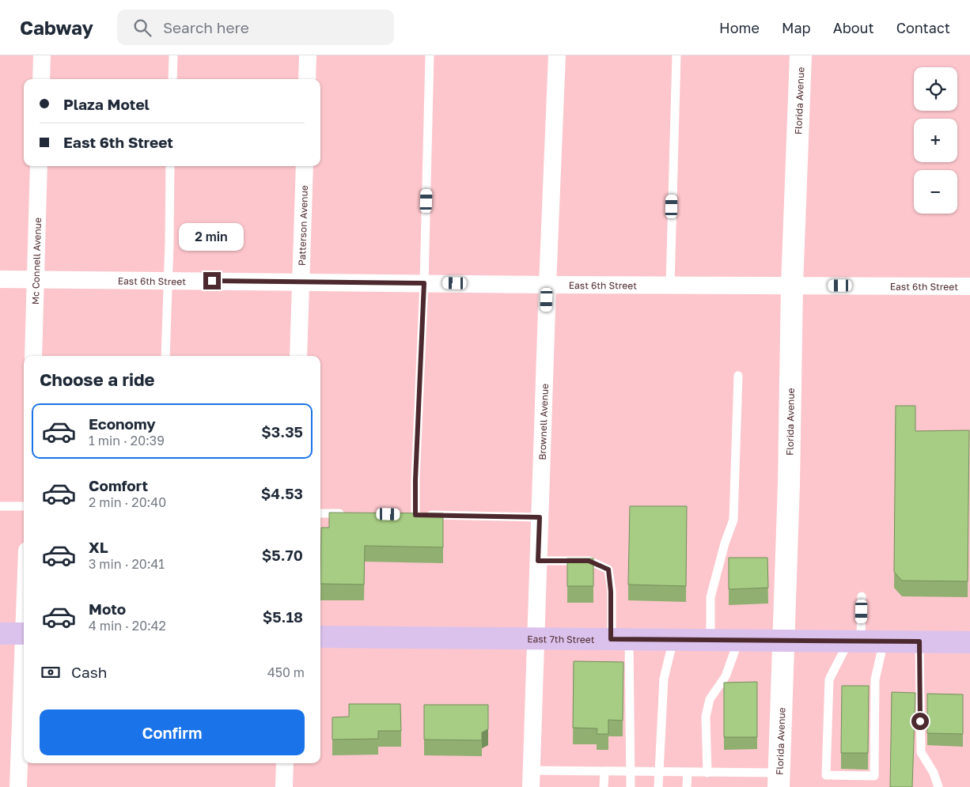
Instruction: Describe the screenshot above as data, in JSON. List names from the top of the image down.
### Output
{
  "streets": {
    "main road": ["East 7th Street"],
    "street": [
      "Florida Avenue",
      "Patterson Avenue",
      "Mc Connell Avenue",
      "East 6th Street",
      "Brownell Avenue"
    ]
  },
  "crossings": [
    ["Florida Avenue", "East 6th Street"],
    ["Florida Avenue", "East 7th Street"],
    ["Patterson Avenue", "East 6th Street"],
    ["Mc Connell Avenue", "East 6th Street"],
    ["East 6th Street", "Brownell Avenue"],
    ["Brownell Avenue", "East 7th Street"]
  ],
  "page": {
    "header": "Cabway",
    "search": "Search here",
    "nav": [
      "Home",
      "Map",
      "About",
      "Contact"
    ],
    "map_buttons": ["+", "−"],
    "banner": ["Plaza Motel", "East 6th Street"],
    "bubble": "2 min",
    "heading": "Choose a ride",
    "list": [
      {
        "name": "Economy",
        "note": "1 min · 20:39",
        "value": "$3.35"
      },
      {
        "name": "Comfort",
        "note": "2 min · 20:40",
        "value": "$4.53"
      },
      {
        "name": "XL",
        "note": "3 min · 20:41",
        "value": "$5.70"
      },
      {
        "name": "Moto",
        "note": "4 min · 20:42",
        "value": "$5.18"
      }
    ],
    "pay": ["Cash", "450 m"],
    "buttons": "Confirm"
  }
}
